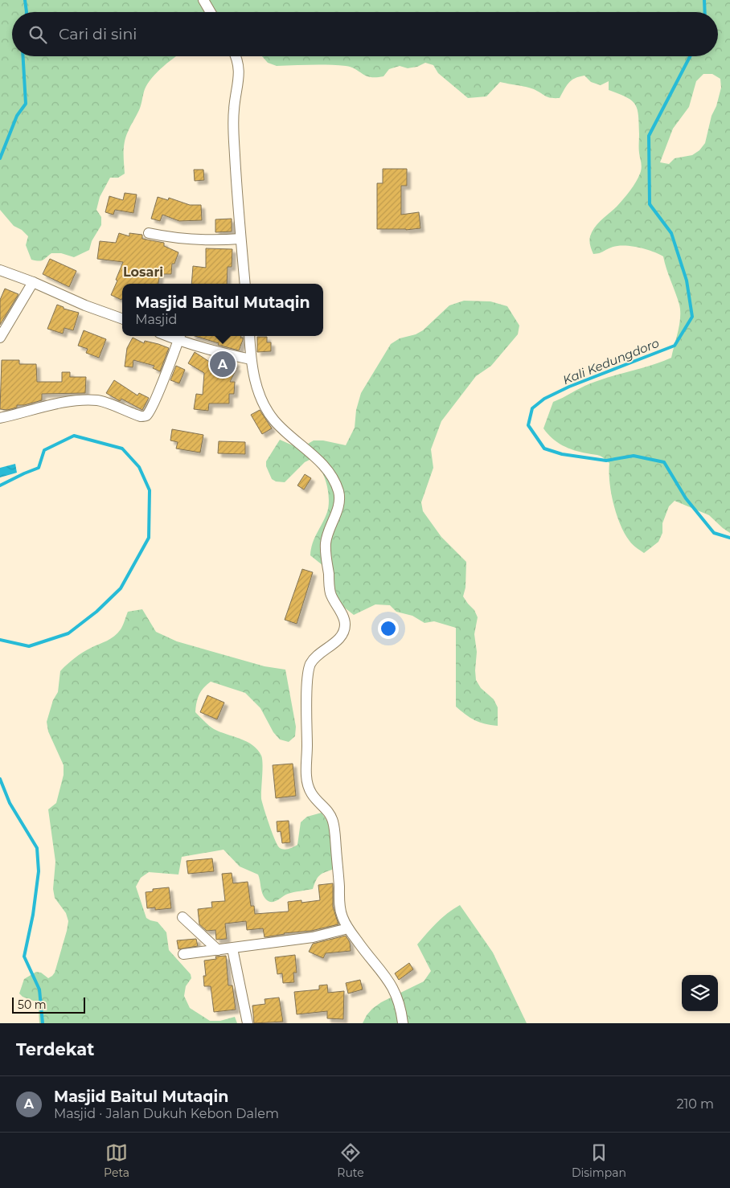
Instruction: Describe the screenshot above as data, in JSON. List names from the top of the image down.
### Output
{
  "districts": ["Losari"],
  "water": ["Kali Kedungdoro"],
  "scale_bar": "50 m",
  "page": {
    "search": "Cari di sini",
    "popup": ["Masjid Baitul Mutaqin", "Masjid"],
    "pins": "A",
    "scale": "50 m",
    "heading": "Terdekat",
    "list": [
      {
        "mark": "A",
        "name": "Masjid Baitul Mutaqin",
        "note": "Masjid · Jalan Dukuh Kebon Dalem",
        "value": "210 m"
      }
    ],
    "nav": ["Peta", "Rute", "Disimpan"]
  }
}
